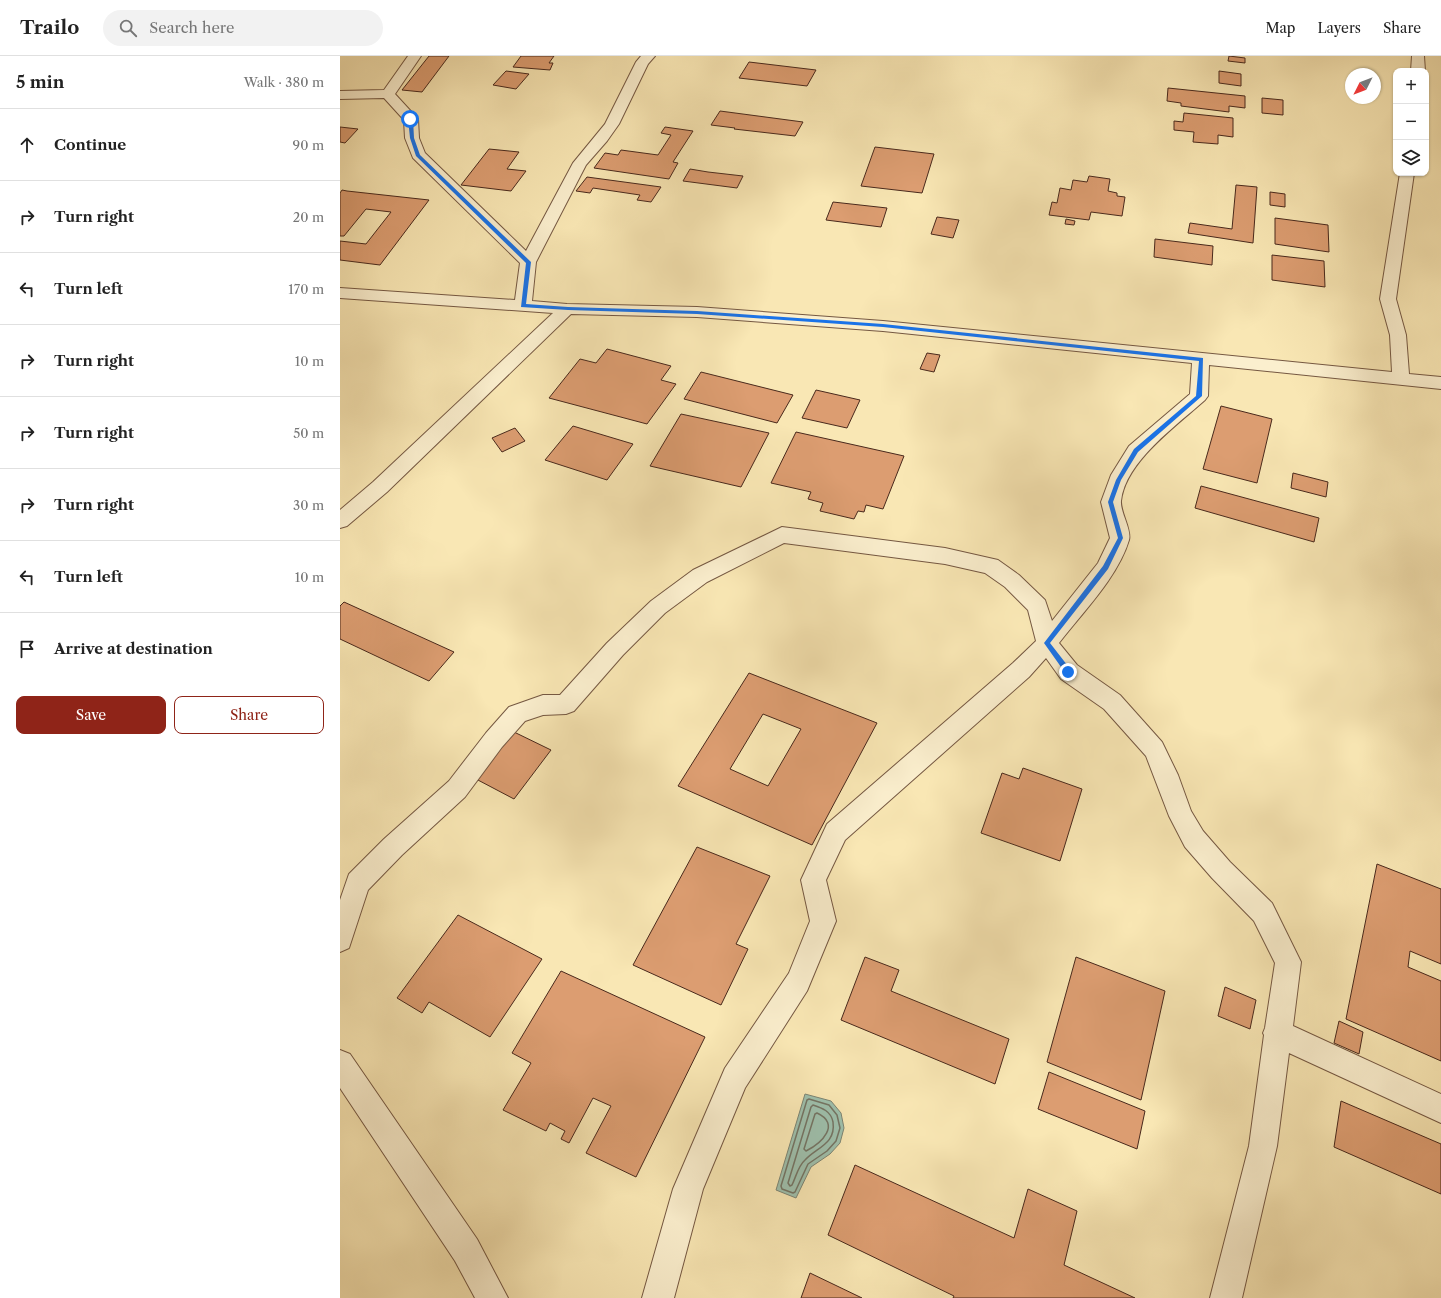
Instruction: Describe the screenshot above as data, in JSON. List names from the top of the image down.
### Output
{
  "north": "bottom left",
  "page": {
    "header": "Trailo",
    "search": "Search here",
    "nav": ["Map", "Layers", "Share"],
    "heading": ["5 min", "Walk · 380 m"],
    "map_buttons": ["+", "−"],
    "list": [
      ["Continue", "90 m"],
      ["Turn right", "20 m"],
      ["Turn left", "170 m"],
      ["Turn right", "10 m"],
      ["Turn right", "50 m"],
      ["Turn right", "30 m"],
      ["Turn left", "10 m"],
      "Arrive at destination"
    ],
    "buttons": ["Save", "Share"]
  }
}
